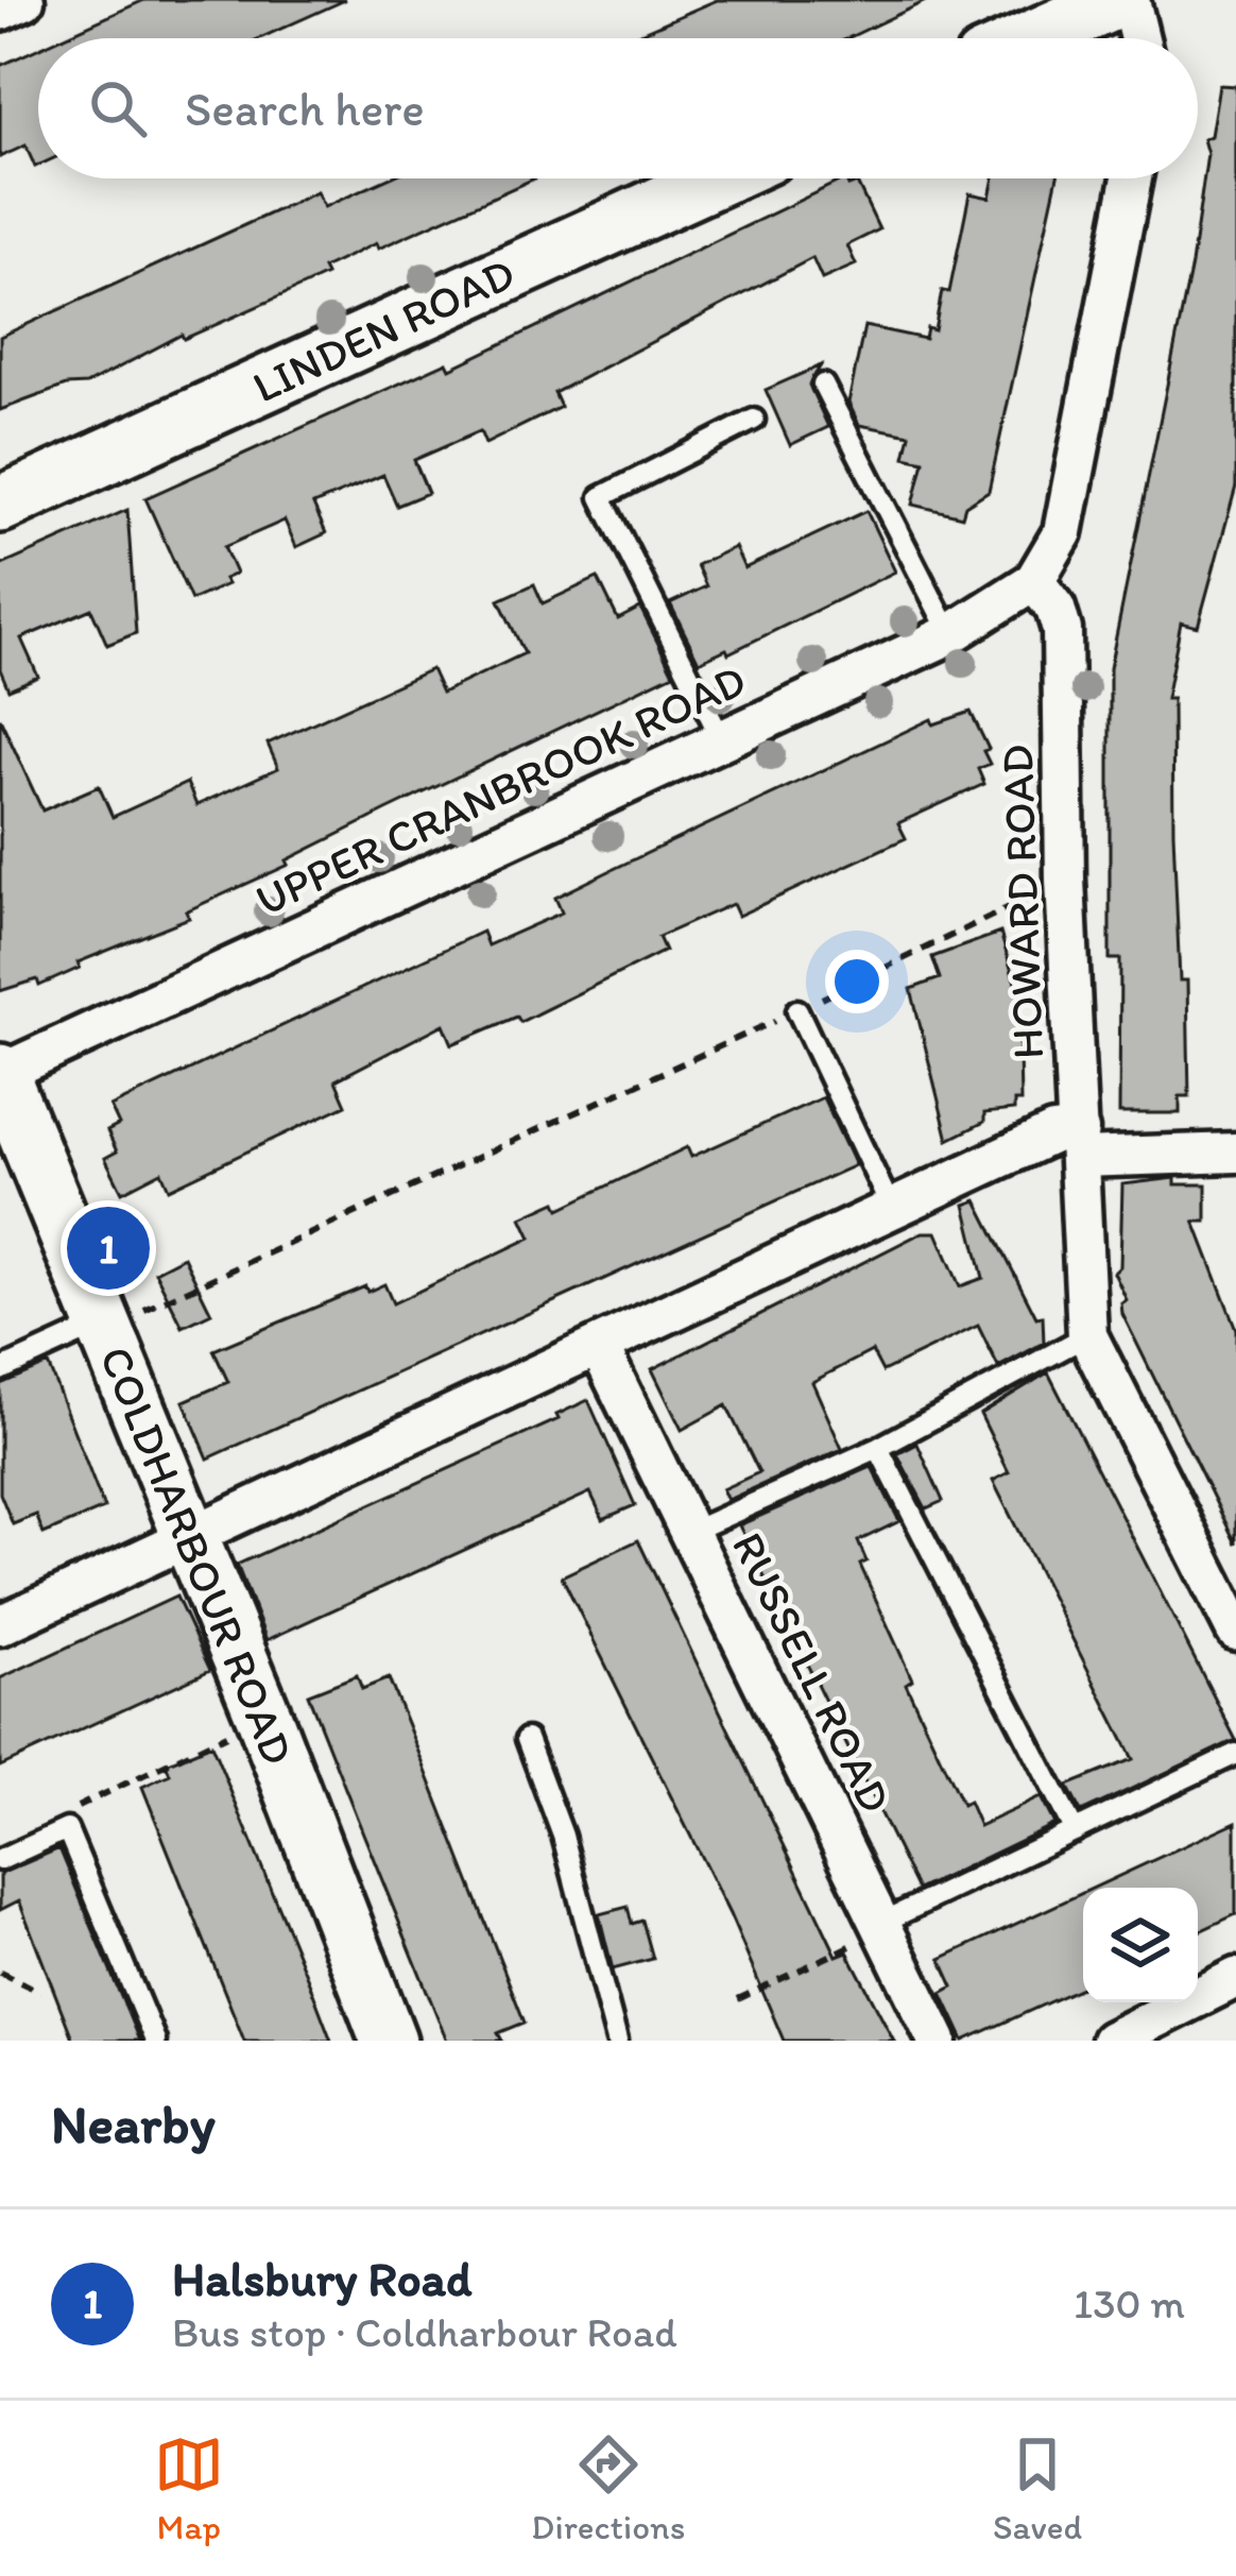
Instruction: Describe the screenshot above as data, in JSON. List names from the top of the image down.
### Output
{
  "streets": {
    "main road": ["LINDEN ROAD", "COLDHARBOUR ROAD"],
    "street": ["UPPER CRANBROOK ROAD", "HOWARD ROAD", "RUSSELL ROAD"]
  },
  "crossings": [
    ["UPPER CRANBROOK ROAD", "HOWARD ROAD"],
    ["UPPER CRANBROOK ROAD", "COLDHARBOUR ROAD"]
  ],
  "page": {
    "search": "Search here",
    "pins": "1",
    "heading": "Nearby",
    "list": [
      {
        "mark": "1",
        "name": "Halsbury Road",
        "note": "Bus stop · Coldharbour Road",
        "value": "130 m"
      }
    ],
    "nav": ["Map", "Directions", "Saved"]
  }
}
